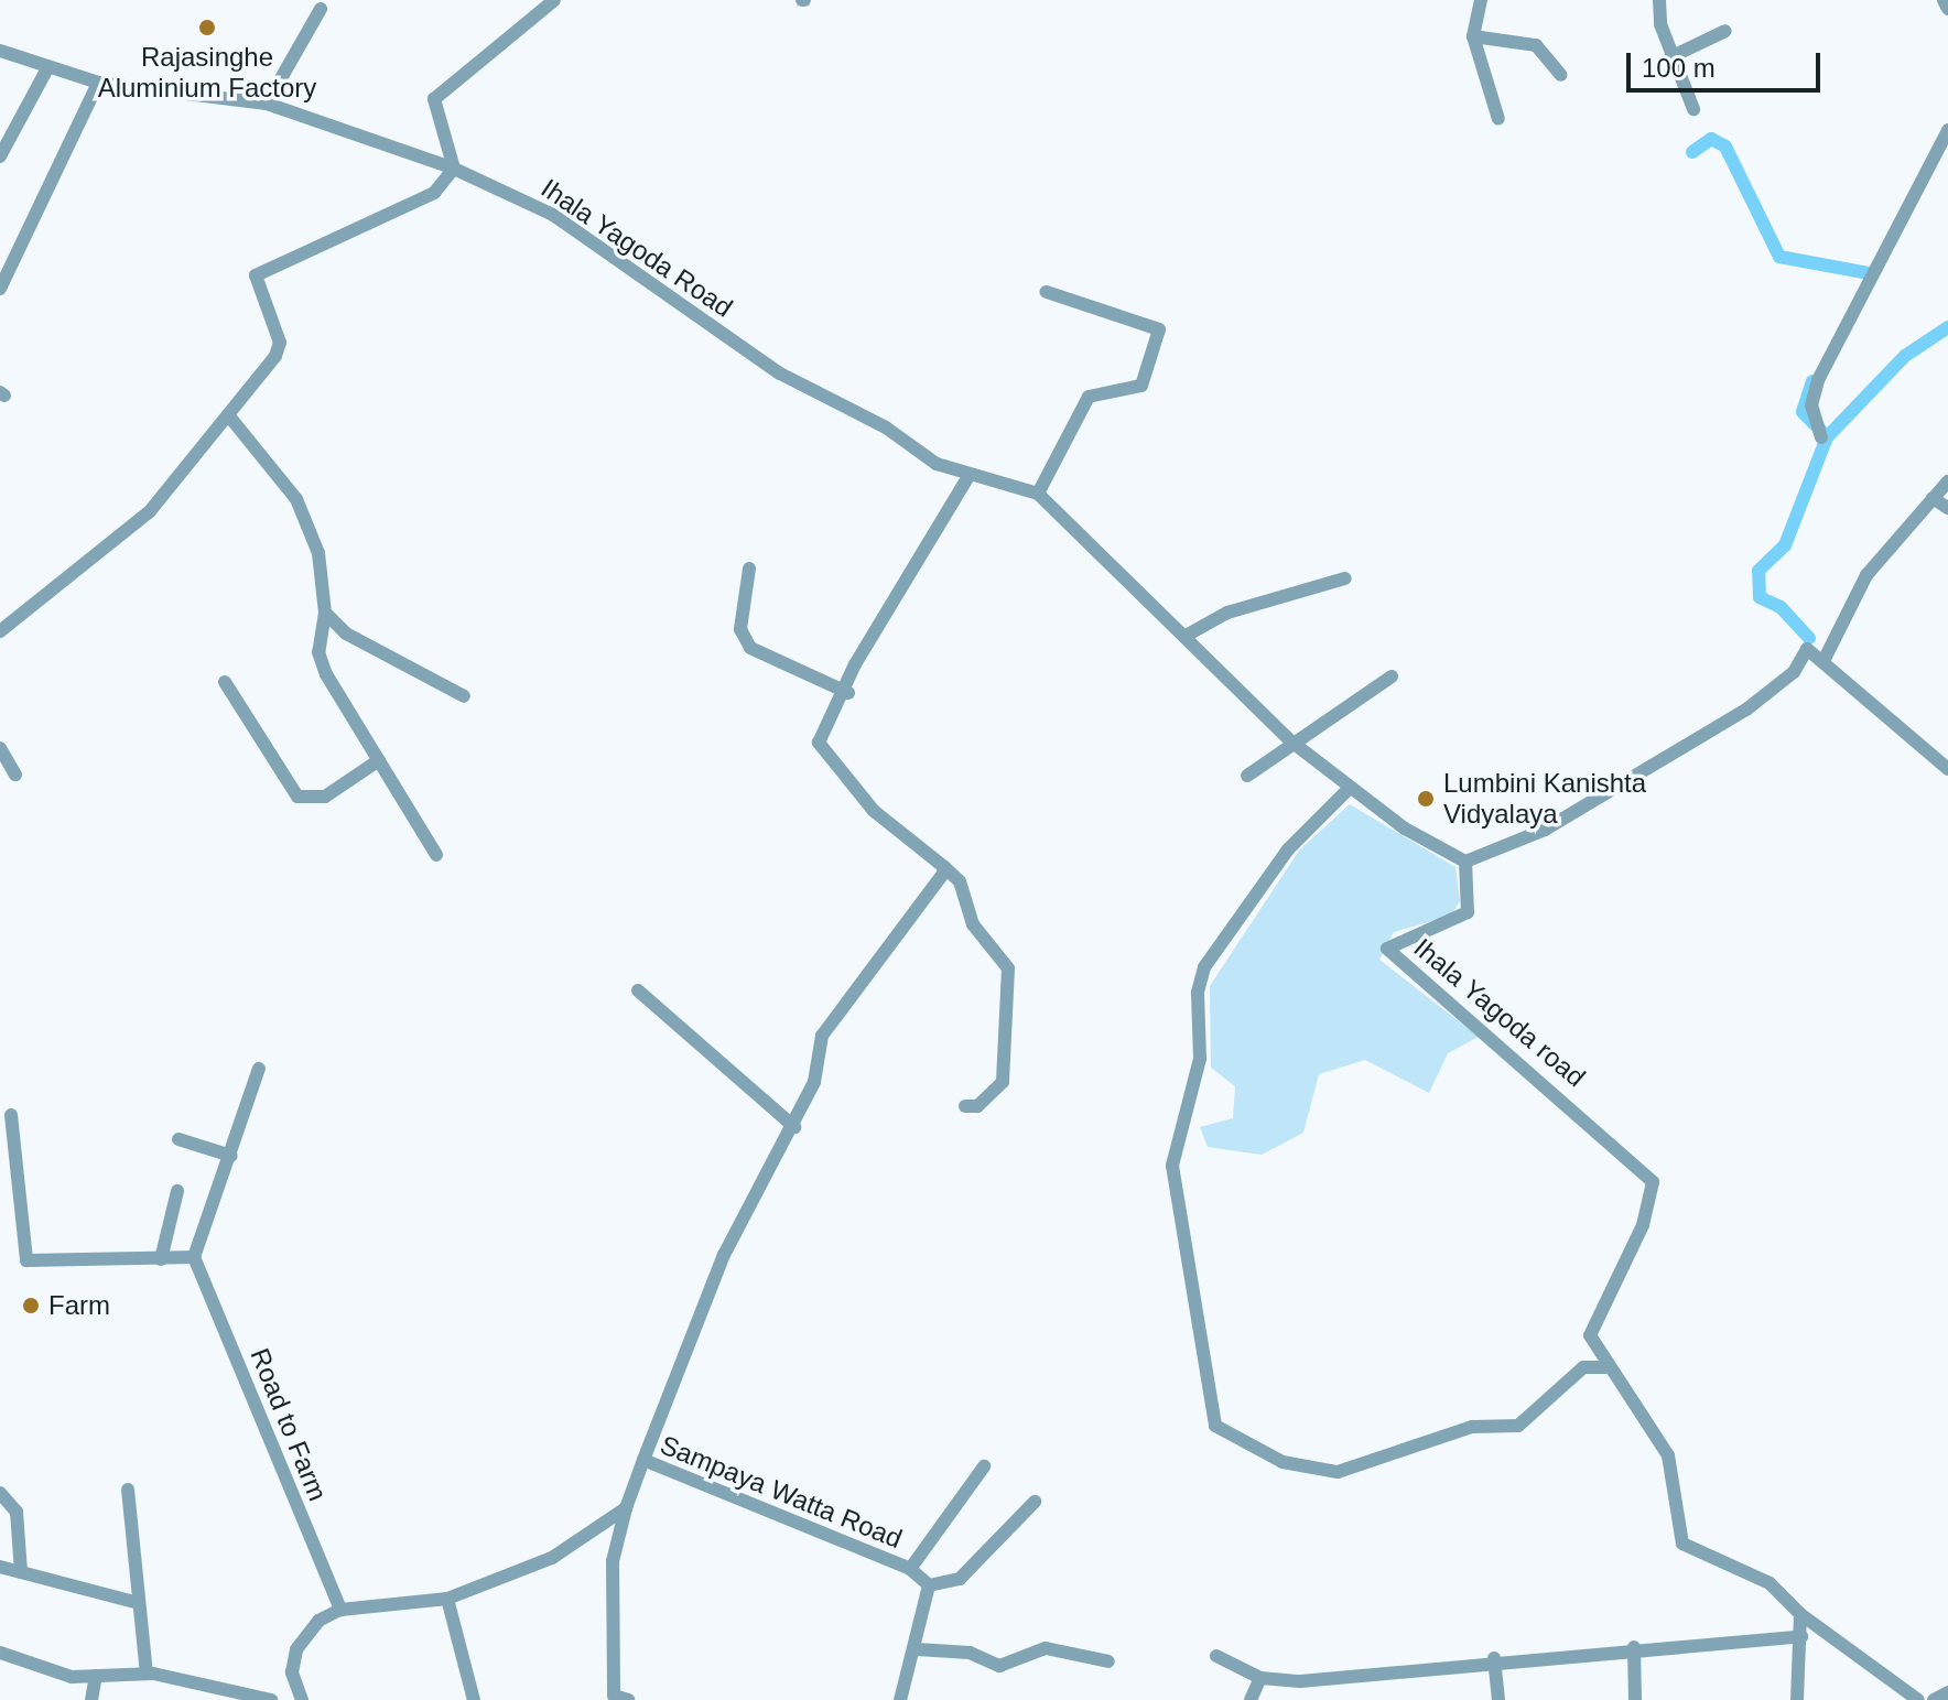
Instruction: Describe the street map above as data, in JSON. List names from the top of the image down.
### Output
{
  "streets": {
    "street": [
      "Ihala Yagoda Road",
      "Ihala Yagoda road",
      "Road to Farm",
      "Sampaya Watta Road"
    ]
  },
  "places": ["Rajasinghe Aluminium Factory", "Lumbini Kanishta Vidyalaya", "Farm"],
  "scale_bar": "100 m"
}
